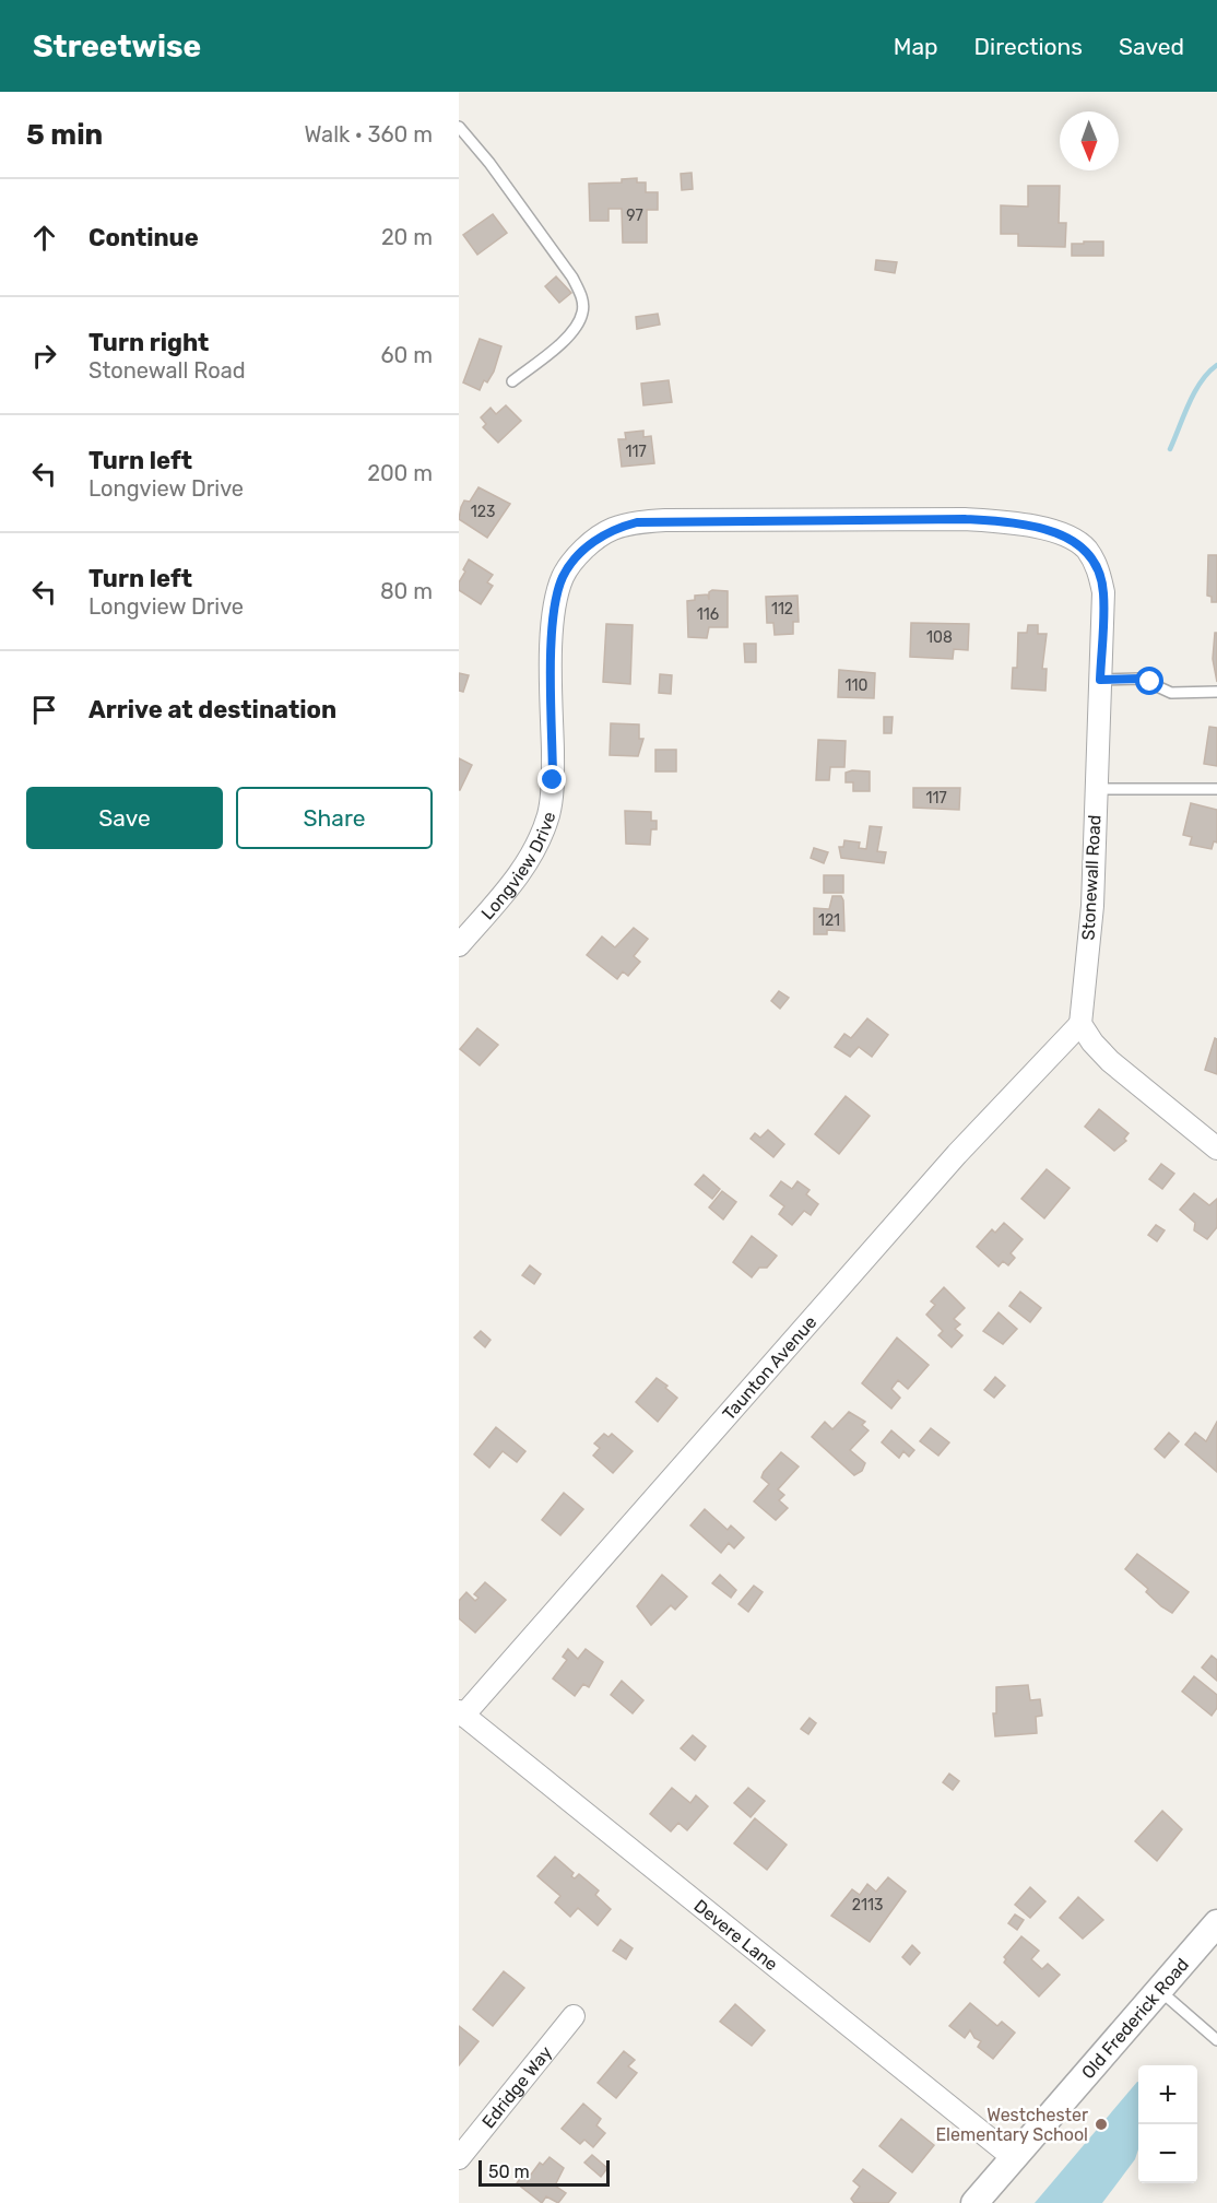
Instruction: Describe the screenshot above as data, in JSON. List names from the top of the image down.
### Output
{
  "streets": {
    "street": [
      "Longview Drive",
      "Stonewall Road",
      "Taunton Avenue",
      "Devere Lane",
      "Old Frederick Road",
      "Edridge Way"
    ]
  },
  "crossings": [
    ["Longview Drive", "Stonewall Road"],
    ["Stonewall Road", "Taunton Avenue"],
    ["Taunton Avenue", "Devere Lane"],
    ["Devere Lane", "Old Frederick Road"]
  ],
  "places": ["Westchester Elementary School"],
  "house_numbers": [
    "97",
    "117",
    "123",
    "112",
    "116",
    "108",
    "110",
    "117",
    "121",
    "2113"
  ],
  "scale_bar": "50 m",
  "north": "bottom",
  "page": {
    "header": "Streetwise",
    "nav": ["Map", "Directions", "Saved"],
    "heading": ["5 min", "Walk · 360 m"],
    "list": [
      ["Continue", "20 m"],
      ["Turn right", "Stonewall Road", "60 m"],
      ["Turn left", "Longview Drive", "200 m"],
      ["Turn left", "Longview Drive", "80 m"],
      "Arrive at destination"
    ],
    "buttons": ["Save", "Share"],
    "map_buttons": ["+", "−"],
    "scale": "50 m"
  }
}
